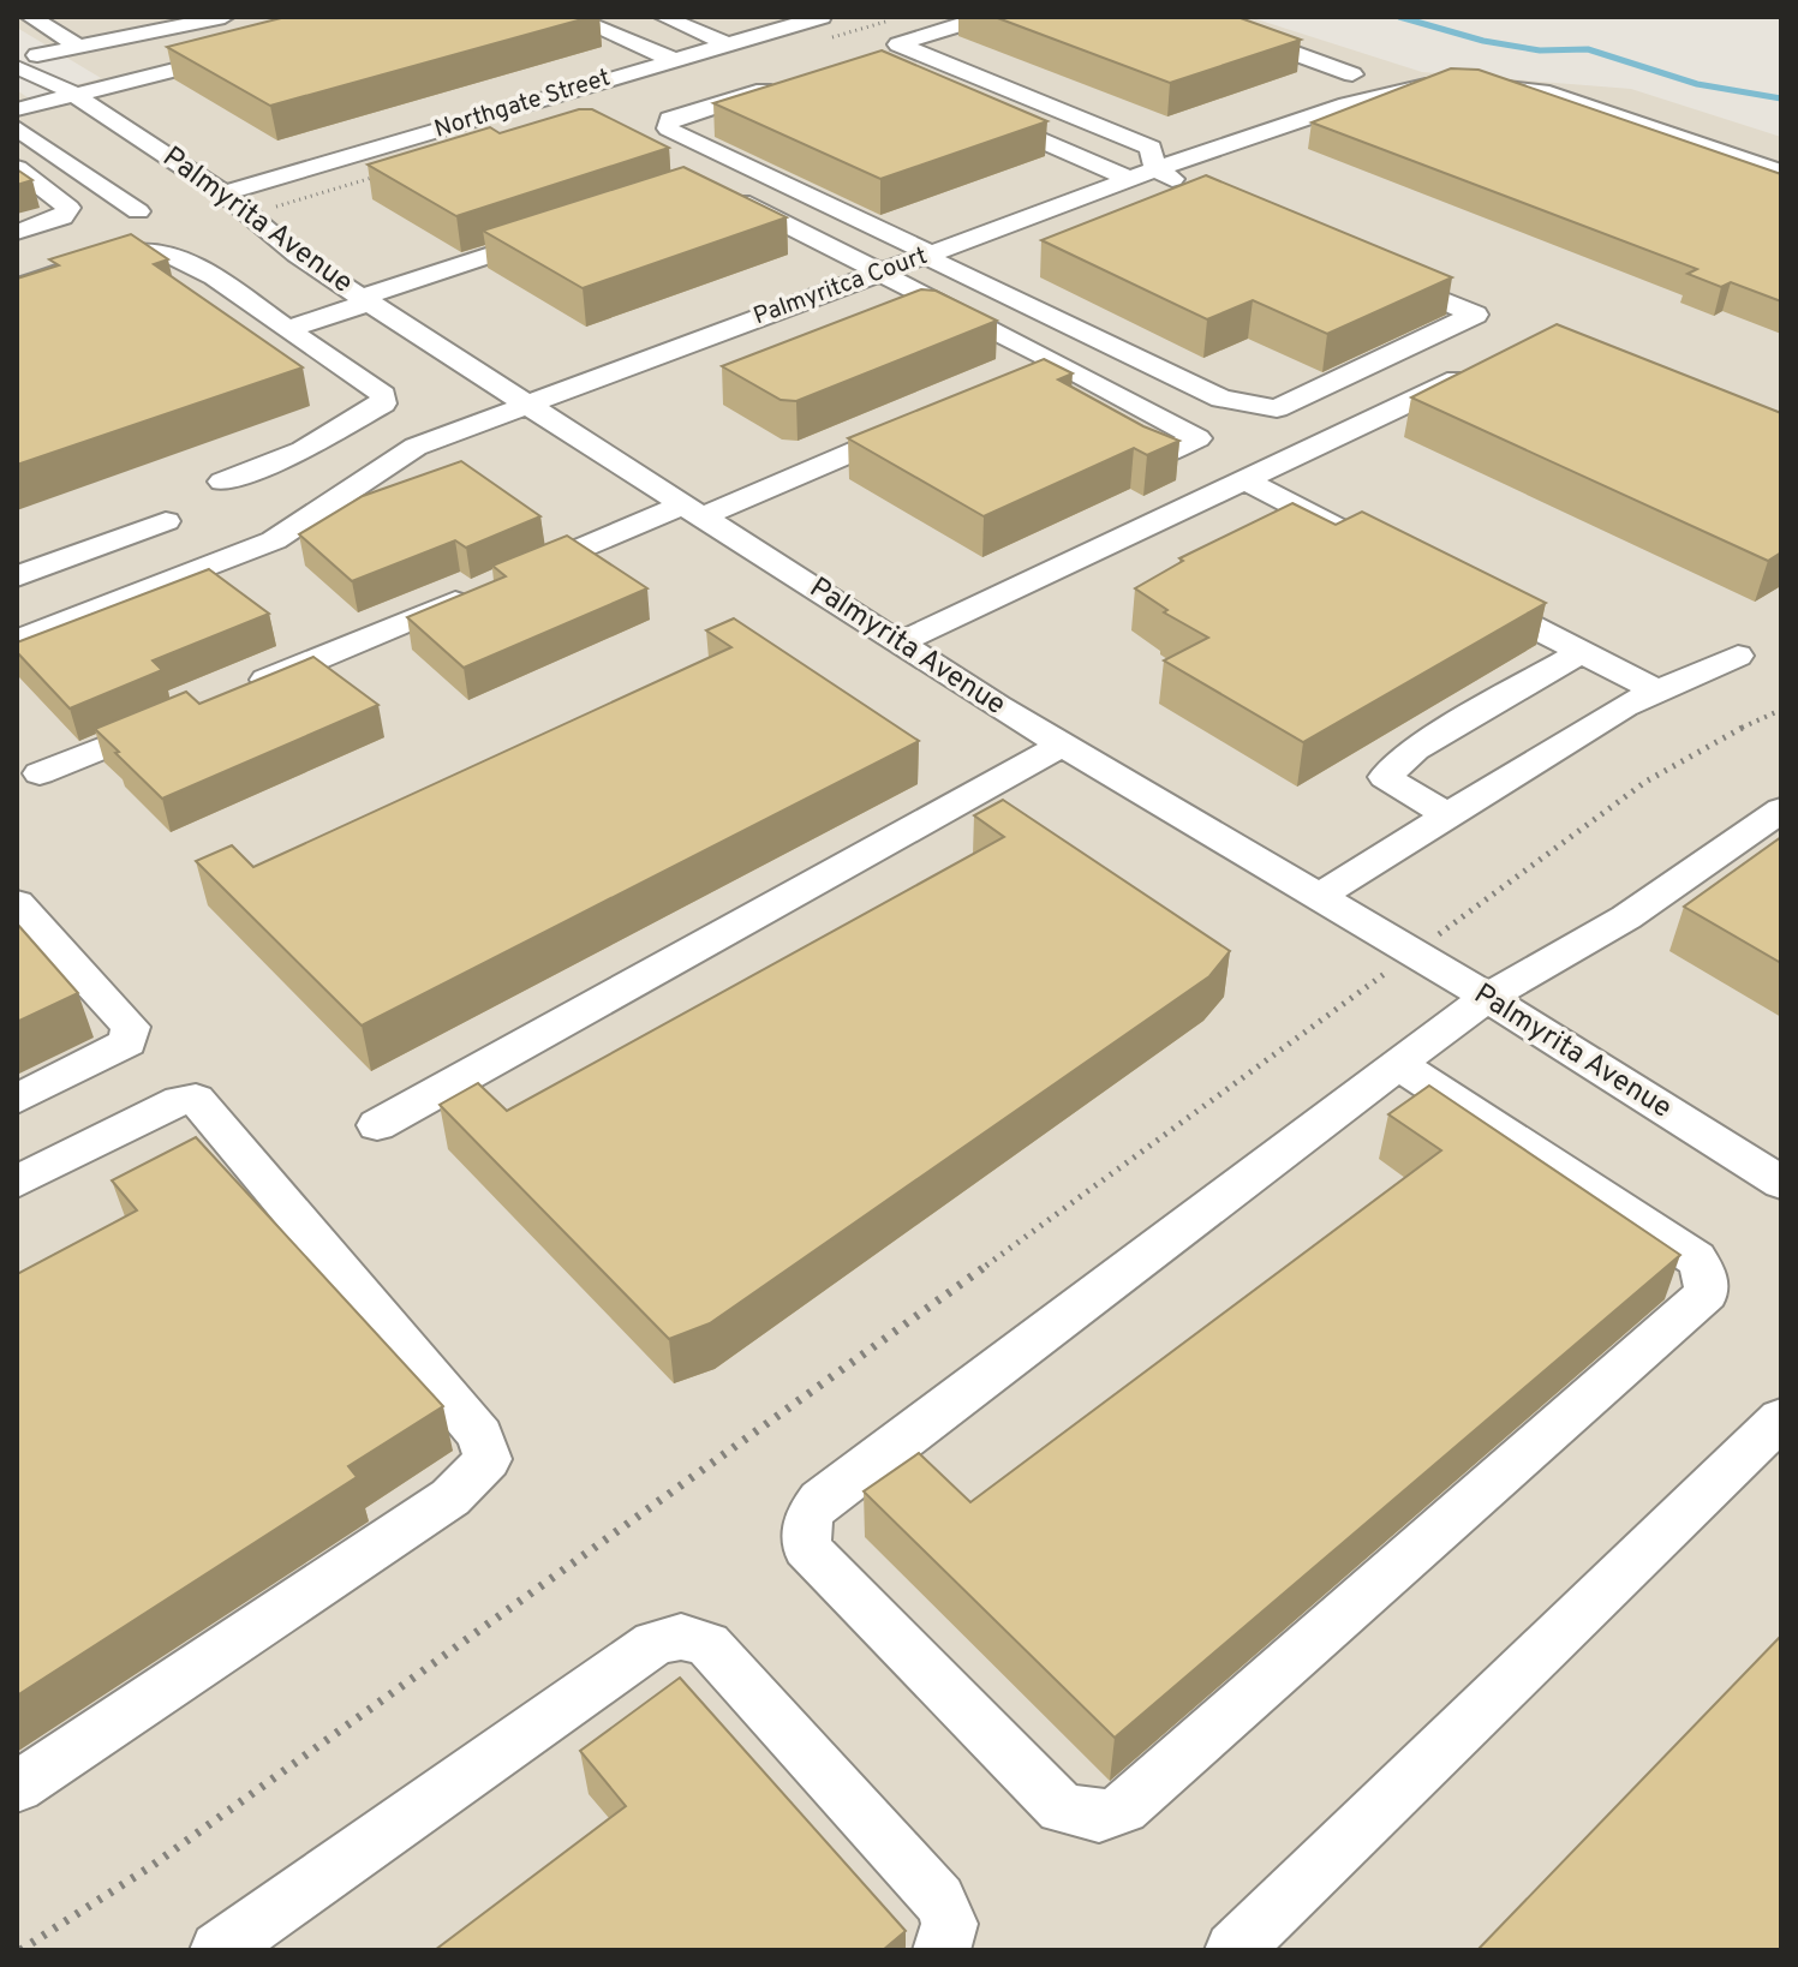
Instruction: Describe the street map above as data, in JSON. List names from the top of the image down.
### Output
{
  "streets": {
    "street": ["Northgate Street", "Palmyrita Avenue", "Palmyritca Court"]
  },
  "crossings": [
    ["Northgate Street", "Palmyrita Avenue"],
    ["Palmyrita Avenue", "Palmyritca Court"]
  ]
}
